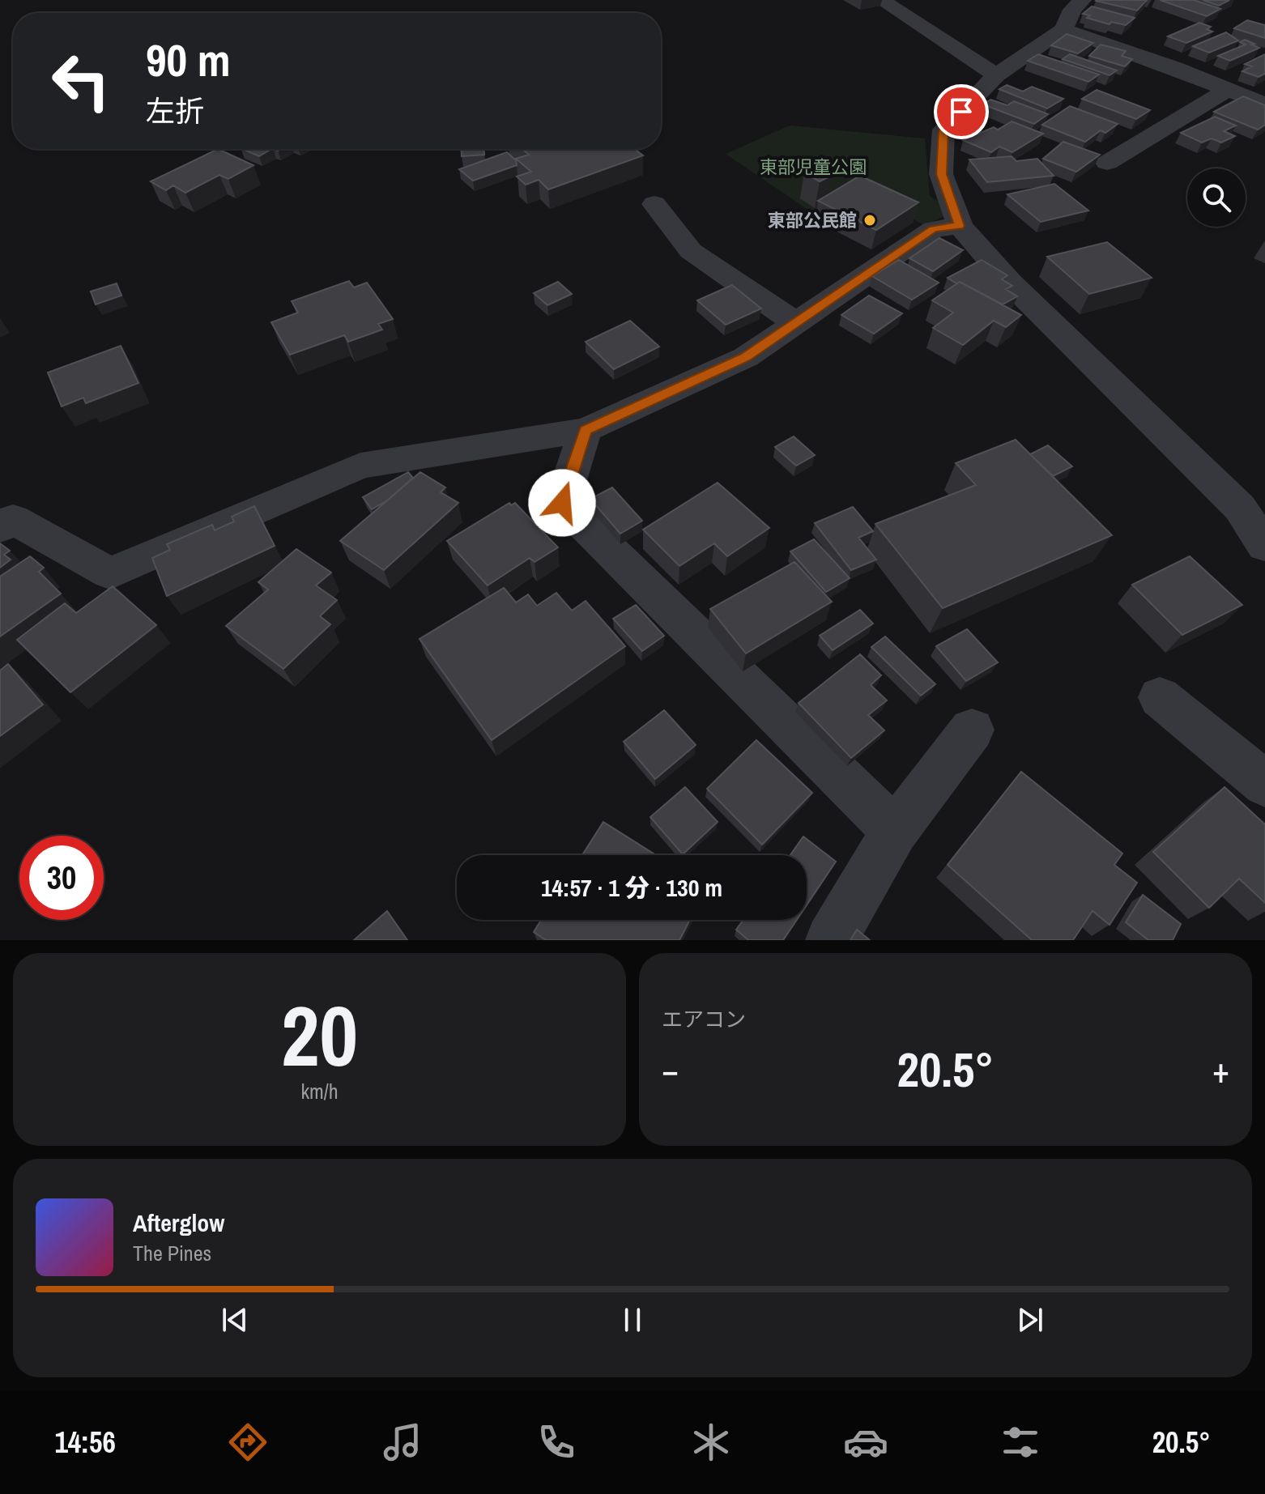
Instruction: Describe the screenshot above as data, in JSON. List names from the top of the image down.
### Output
{
  "parks": ["東部児童公園"],
  "places": ["東部公民館"],
  "page": {
    "turn": ["90 m", "左折"],
    "limit": "30",
    "trip": "14:57 · 1 分 · 130 m",
    "tile": [
      ["20", "km/h"],
      "エアコン"
    ],
    "heat": ["−", "20.5°", "+"],
    "song": ["Afterglow", "The Pines"],
    "tabs": ["14:56", "20.5°"]
  }
}
